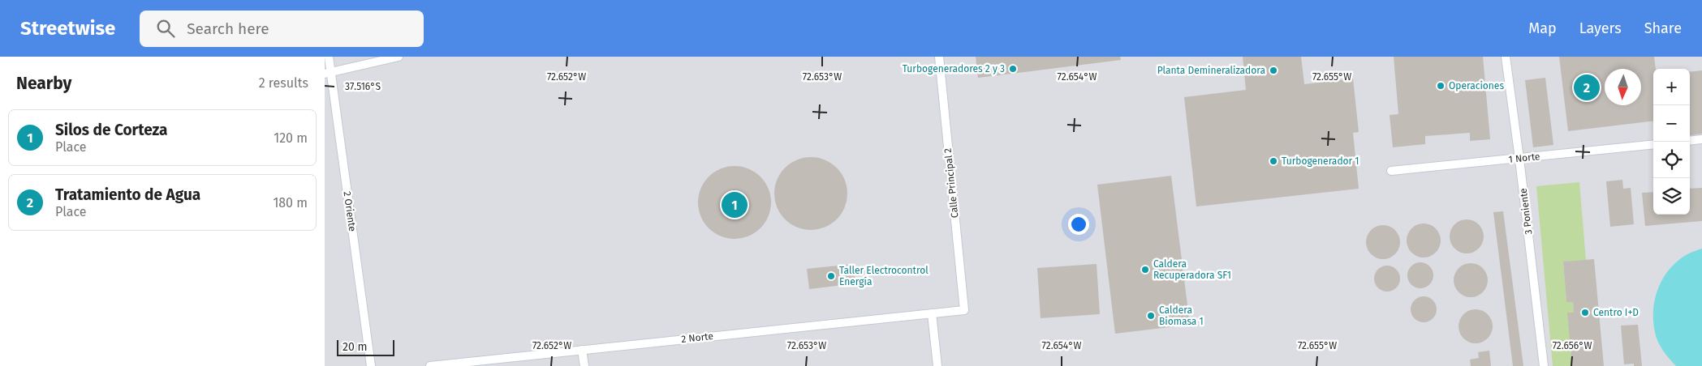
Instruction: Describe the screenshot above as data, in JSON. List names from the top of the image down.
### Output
{
  "streets": {
    "lane": [
      "1 Norte",
      "Calle Principal 2",
      "2 Oriente",
      "3 Poniente",
      "2 Norte"
    ]
  },
  "crossings": [
    ["1 Norte", "3 Poniente"],
    ["Calle Principal 2", "2 Norte"]
  ],
  "places": [
    "Turbogeneradores 2 y 3",
    "Planta Demineralizadora",
    "Operaciones",
    "Turbogenerador 1",
    "Caldera Recuperadora SF1",
    "Taller Electrocontrol Energía",
    "Centro I+D",
    "Caldera Biomasa 1"
  ],
  "scale_bar": "20 m",
  "north": "bottom",
  "page": {
    "header": "Streetwise",
    "search": "Search here",
    "nav": ["Map", "Layers", "Share"],
    "heading": ["Nearby", "2 results"],
    "map_buttons": ["+", "−"],
    "pins": ["2", "1"],
    "list": [
      {
        "mark": "1",
        "name": "Silos de Corteza",
        "note": "Place",
        "value": "120 m"
      },
      {
        "mark": "2",
        "name": "Tratamiento de Agua",
        "note": "Place",
        "value": "180 m"
      }
    ],
    "scale": "20 m"
  },
  "coordinates": [
    "72.652°W",
    "72.653°W",
    "72.654°W",
    "72.655°W",
    "37.516°S",
    "72.656°W"
  ]
}
